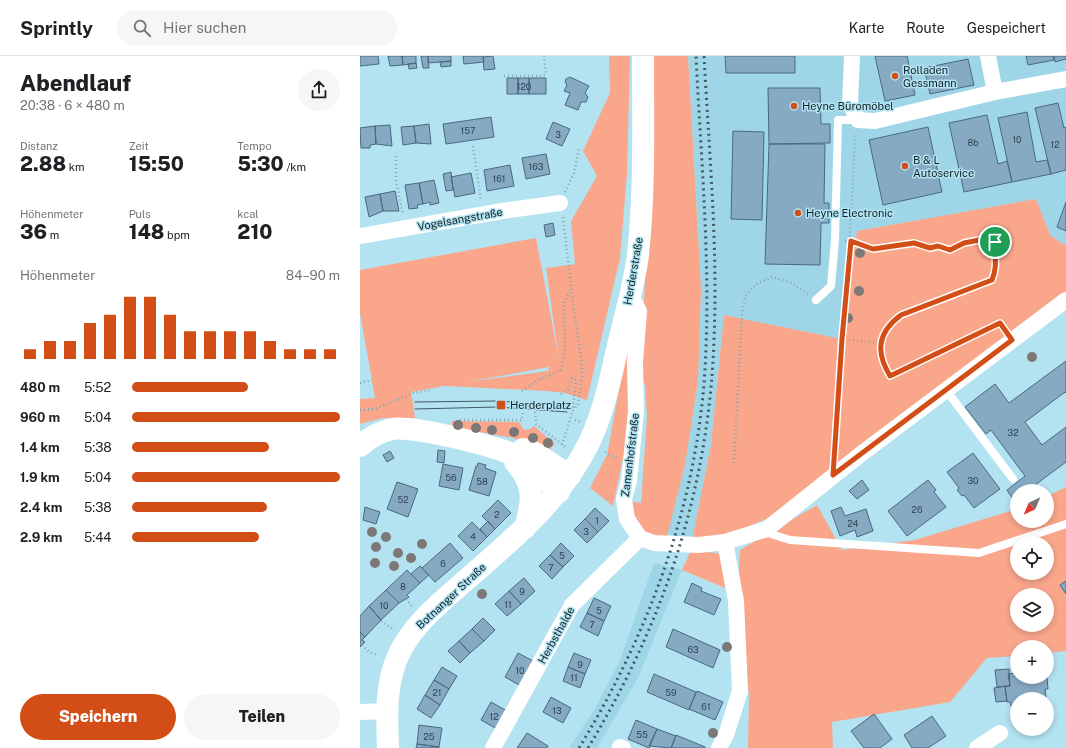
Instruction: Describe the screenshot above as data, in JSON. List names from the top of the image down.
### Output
{
  "streets": {
    "main road": ["Herderstraße", "Botnanger Straße"],
    "street": ["Vogelsangstraße", "Zamenhofstraße", "Herbsthalde"]
  },
  "crossings": [
    ["Herderstraße", "Zamenhofstraße"],
    ["Herderstraße", "Botnanger Straße"],
    ["Zamenhofstraße", "Herbsthalde"]
  ],
  "places": {
    "other": [
      "Rolladen Gessmann",
      "Heyne Büromöbel",
      "B & L Autoservice",
      "Heyne Electronic"
    ],
    "transit": ["Herderplatz"]
  },
  "house_numbers": [
    "120",
    "157",
    "3",
    "10",
    "8b",
    "12",
    "163",
    "161",
    "32",
    "56",
    "30",
    "58",
    "52",
    "26",
    "2",
    "1",
    "24",
    "3",
    "4",
    "5",
    "6",
    "7",
    "8",
    "9",
    "11",
    "10",
    "5",
    "7",
    "63",
    "9",
    "10",
    "11",
    "21",
    "59",
    "61",
    "13",
    "12",
    "55",
    "25"
  ],
  "north": "bottom left",
  "page": {
    "header": "Sprintly",
    "search": "Hier suchen",
    "nav": ["Karte", "Route", "Gespeichert"],
    "heading": ["Abendlauf", "20:38 · 6 × 480 m"],
    "stats": [
      ["Distanz", "2.88 km"],
      ["Zeit", "15:50"],
      ["Tempo", "5:30 /km"],
      ["Höhenmeter", "36 m"],
      ["Puls", "148 bpm"],
      ["kcal", "210"]
    ],
    "chart": ["Höhenmeter", "84–90 m"],
    "list": [
      {
        "name": "480 m",
        "note": "5:52"
      },
      {
        "name": "960 m",
        "note": "5:04"
      },
      {
        "name": "1.4 km",
        "note": "5:38"
      },
      {
        "name": "1.9 km",
        "note": "5:04"
      },
      {
        "name": "2.4 km",
        "note": "5:38"
      },
      {
        "name": "2.9 km",
        "note": "5:44"
      }
    ],
    "map_buttons": ["+", "−"],
    "buttons": ["Speichern", "Teilen"]
  }
}
